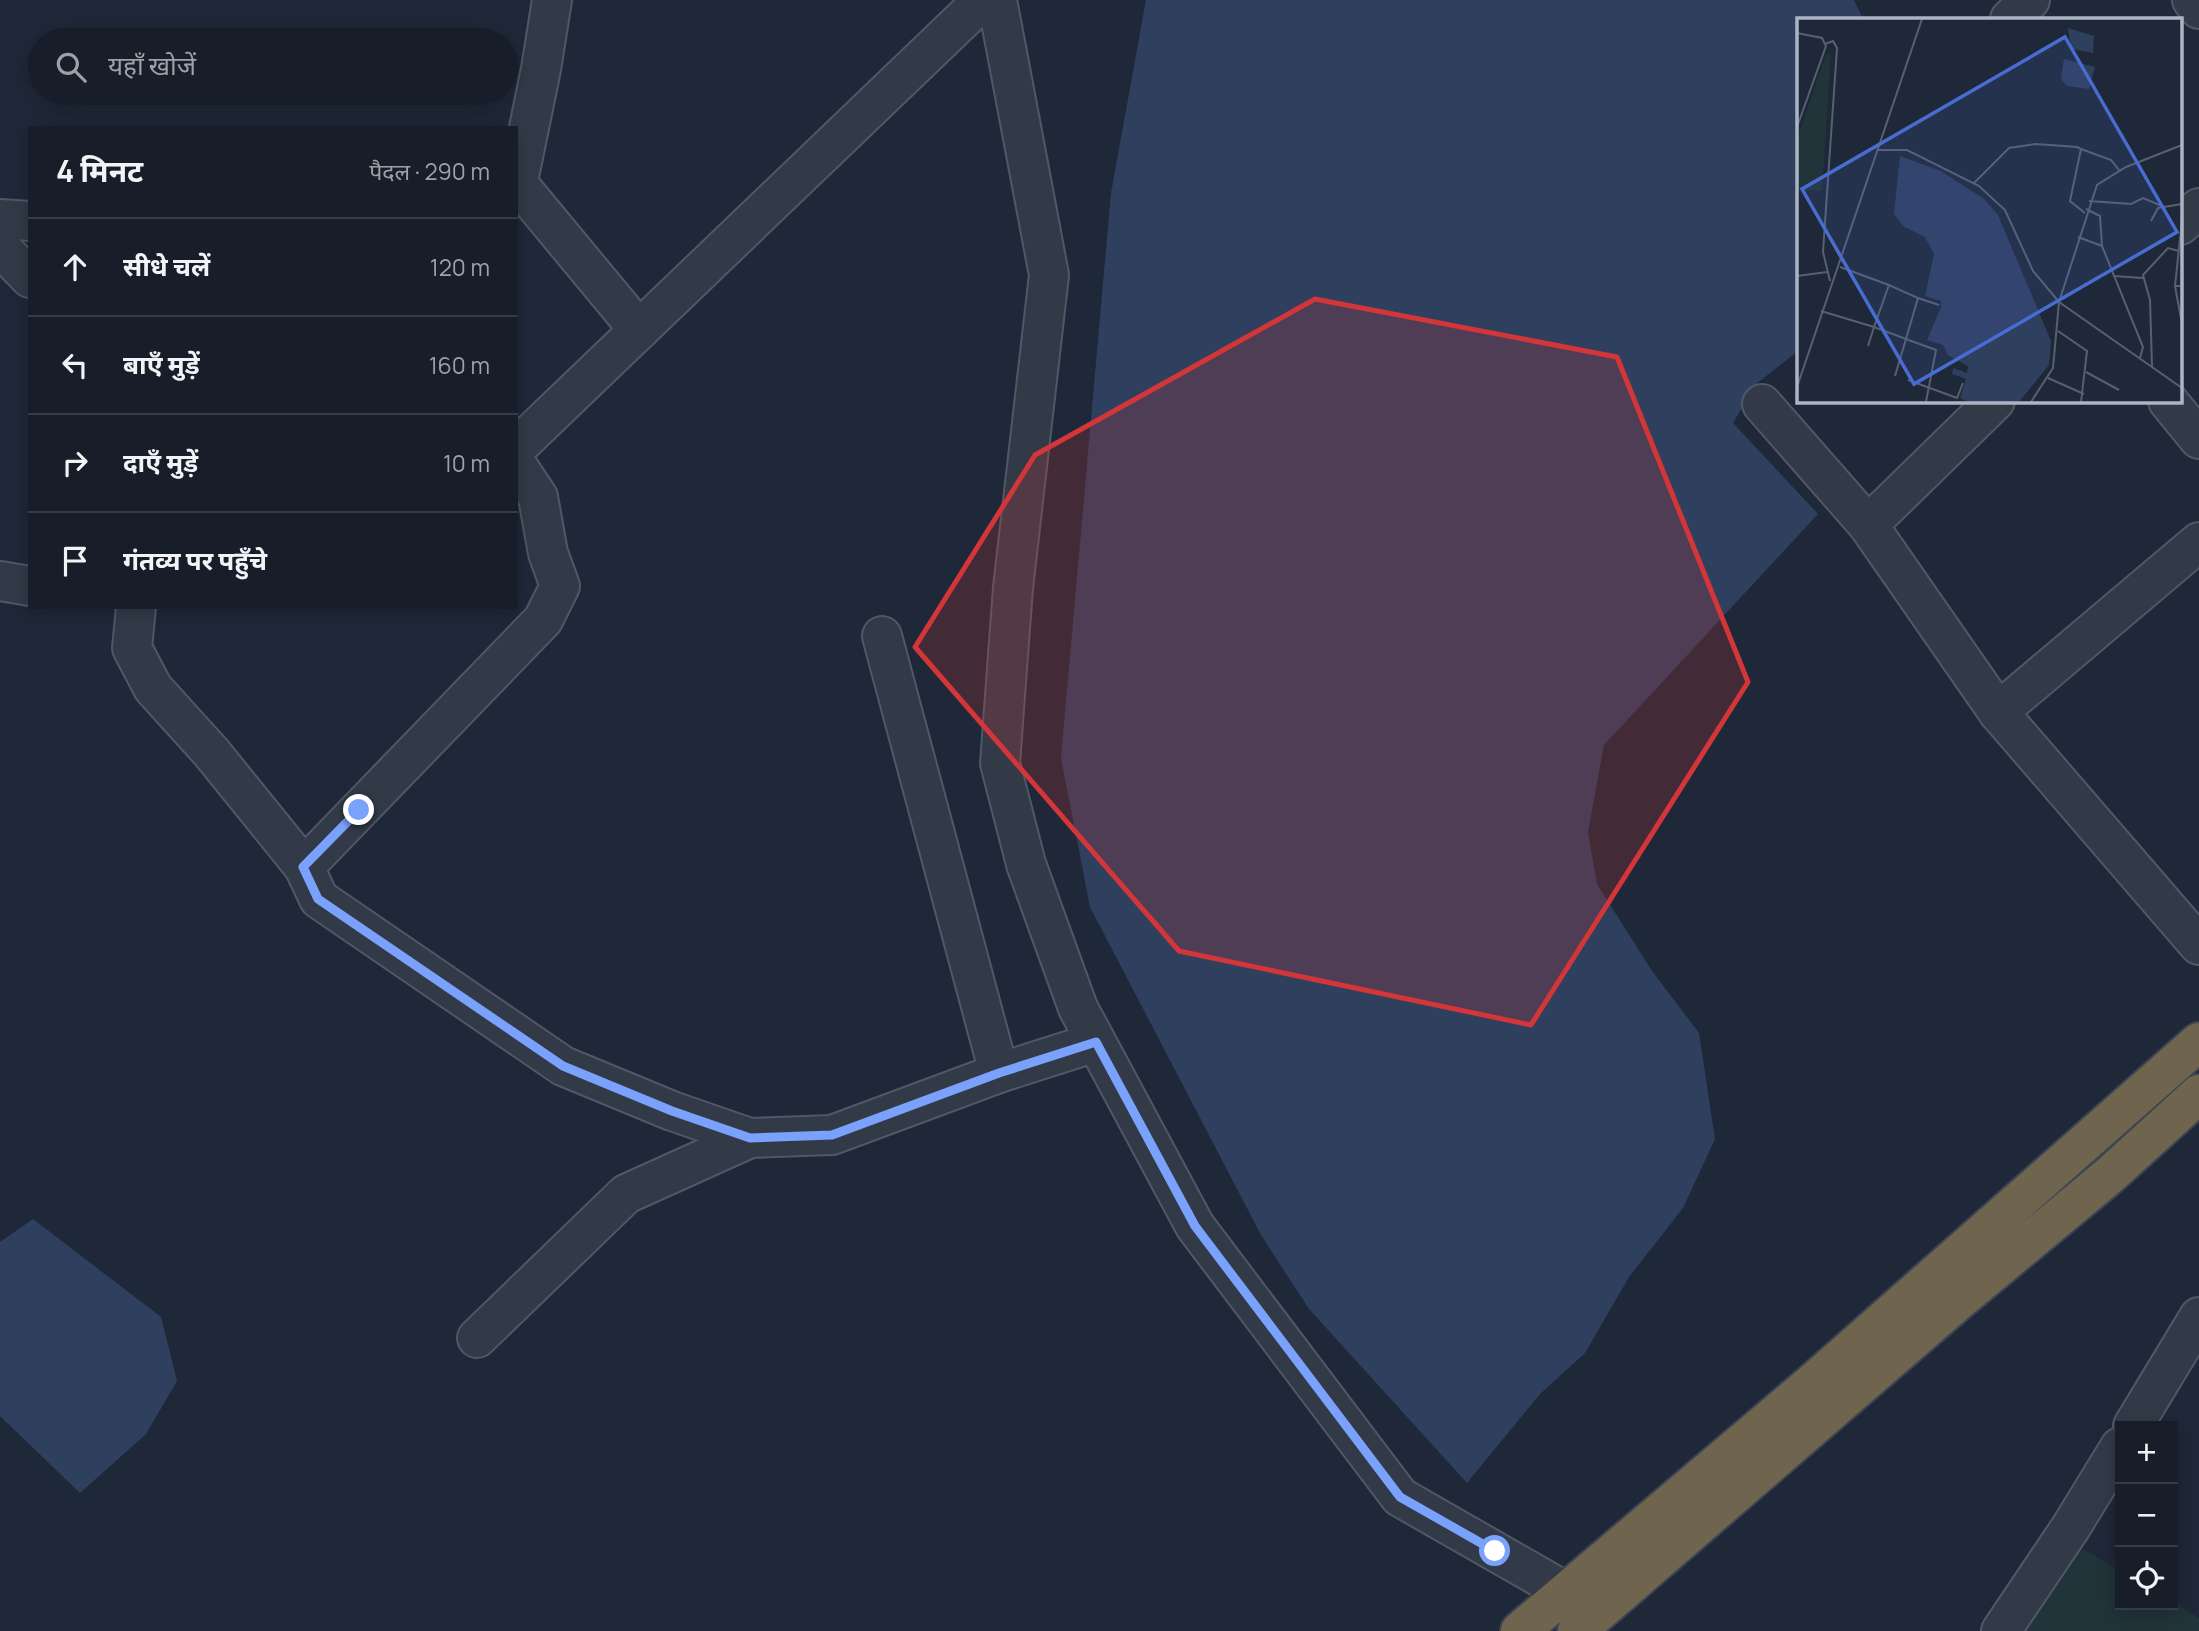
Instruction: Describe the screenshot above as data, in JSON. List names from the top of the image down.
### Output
{
  "page": {
    "search": "यहाँ खोजें",
    "heading": ["4 मिनट", "पैदल · 290 m"],
    "list": [
      ["सीधे चलें", "120 m"],
      ["बाएँ मुड़ें", "160 m"],
      ["दाएँ मुड़ें", "10 m"],
      "गंतव्य पर पहुँचे"
    ],
    "map_buttons": ["+", "−"]
  }
}
